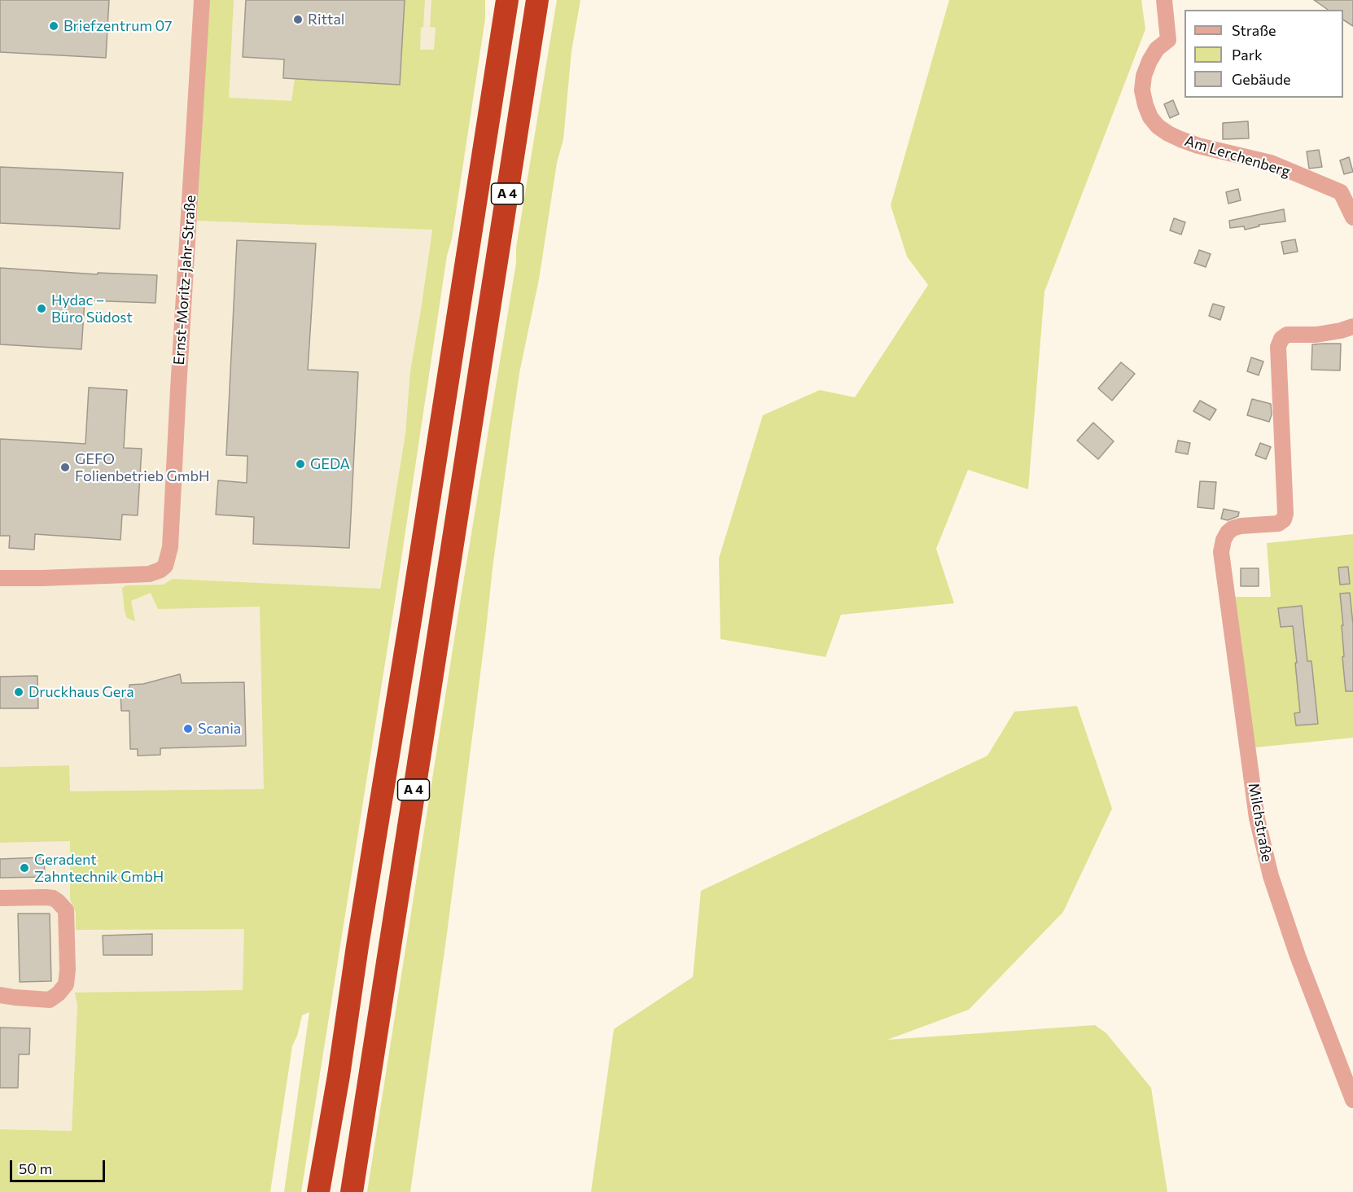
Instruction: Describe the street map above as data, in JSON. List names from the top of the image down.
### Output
{
  "streets": {
    "highway": ["A 4"],
    "street": ["Am Lerchenberg", "Ernst-Moritz-Jahr-Straße", "Milchstraße"]
  },
  "places": [
    "Rittal",
    "Briefzentrum 07",
    "Hydac – Büro Südost",
    "GEDA",
    "GEFO Folienbetrieb GmbH",
    "Druckhaus Gera",
    "Scania",
    "Geradent Zahntechnik GmbH"
  ],
  "legend": ["Straße", "Park", "Gebäude"],
  "scale_bar": "50 m"
}
